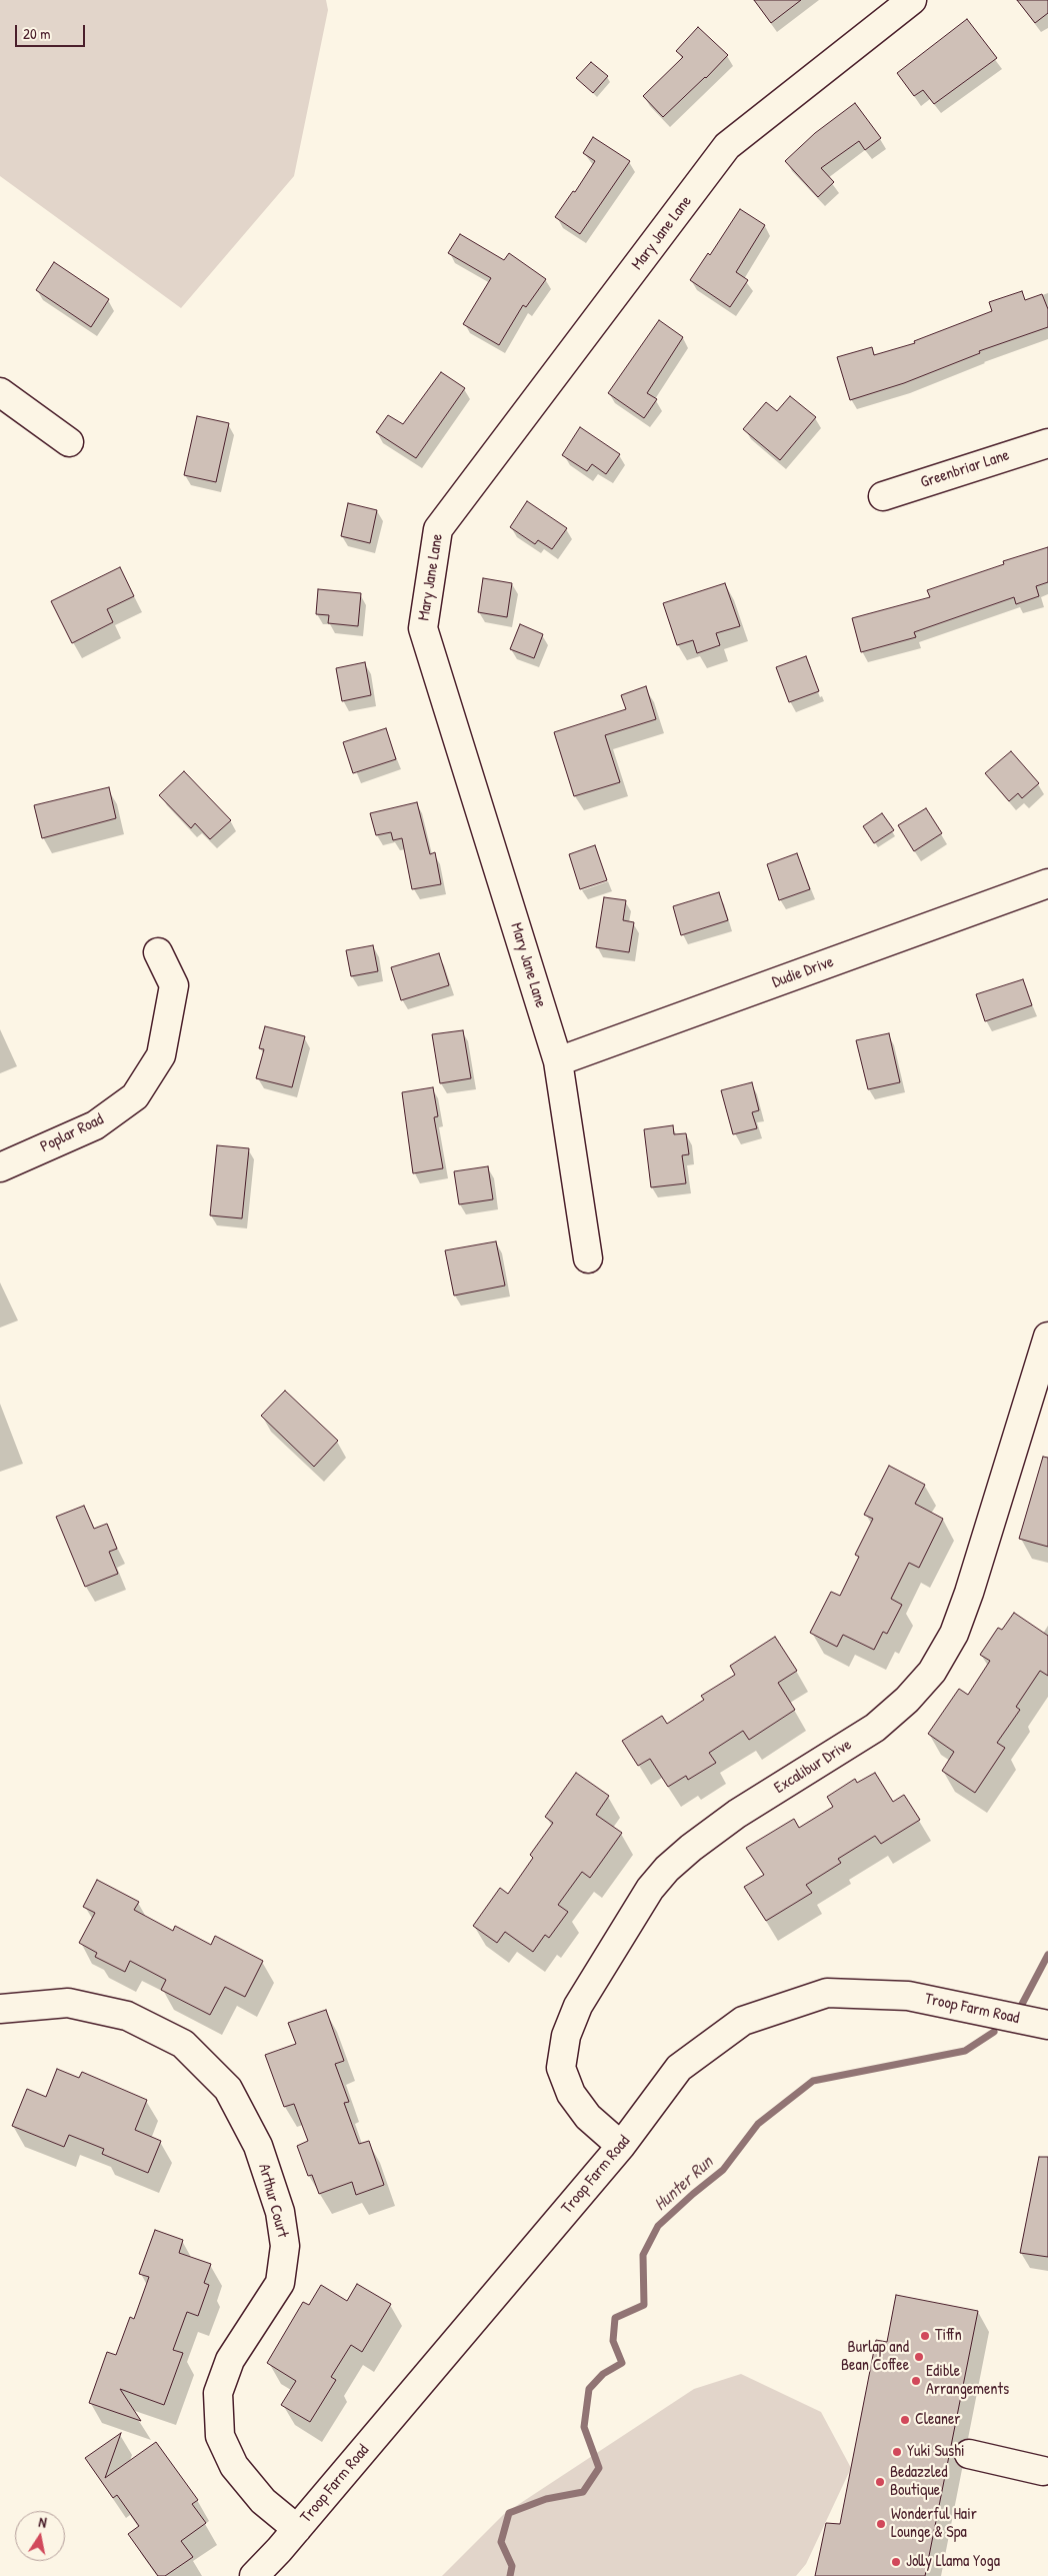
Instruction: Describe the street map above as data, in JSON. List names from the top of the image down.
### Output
{
  "streets": {
    "street": [
      "Mary Jane Lane",
      "Greenbriar Lane",
      "Dudie Drive",
      "Poplar Road",
      "Excalibur Drive",
      "Troop Farm Road",
      "Arthur Court"
    ]
  },
  "crossings": [
    ["Mary Jane Lane", "Dudie Drive"],
    ["Excalibur Drive", "Troop Farm Road"],
    ["Troop Farm Road", "Arthur Court"]
  ],
  "water": ["Hunter Run"],
  "places": [
    "Tiffn",
    "Burlap and Bean Coffee",
    "Edible Arrangements",
    "Cleaner",
    "Yuki Sushi",
    "Bedazzled Boutique",
    "Wonderful Hair Lounge & Spa",
    "Jolly Llama Yoga"
  ],
  "scale_bar": "20 m",
  "north": "top"
}
